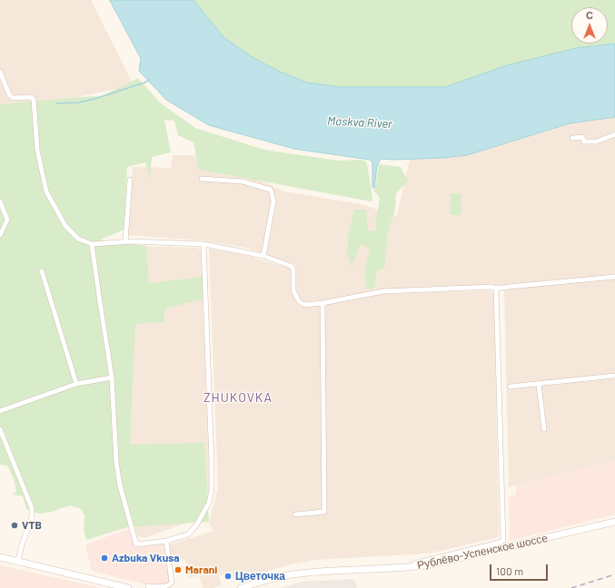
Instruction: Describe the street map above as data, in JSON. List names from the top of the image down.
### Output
{
  "streets": {
    "main road": ["Рублёво-Успенское шоссе"]
  },
  "districts": ["ZHUKOVKA"],
  "water": ["Moskva River"],
  "places": [
    "VTB",
    "Azbuka Vkusa",
    "Marani",
    "Цветочка"
  ],
  "scale_bar": "100 m",
  "north": "top"
}
